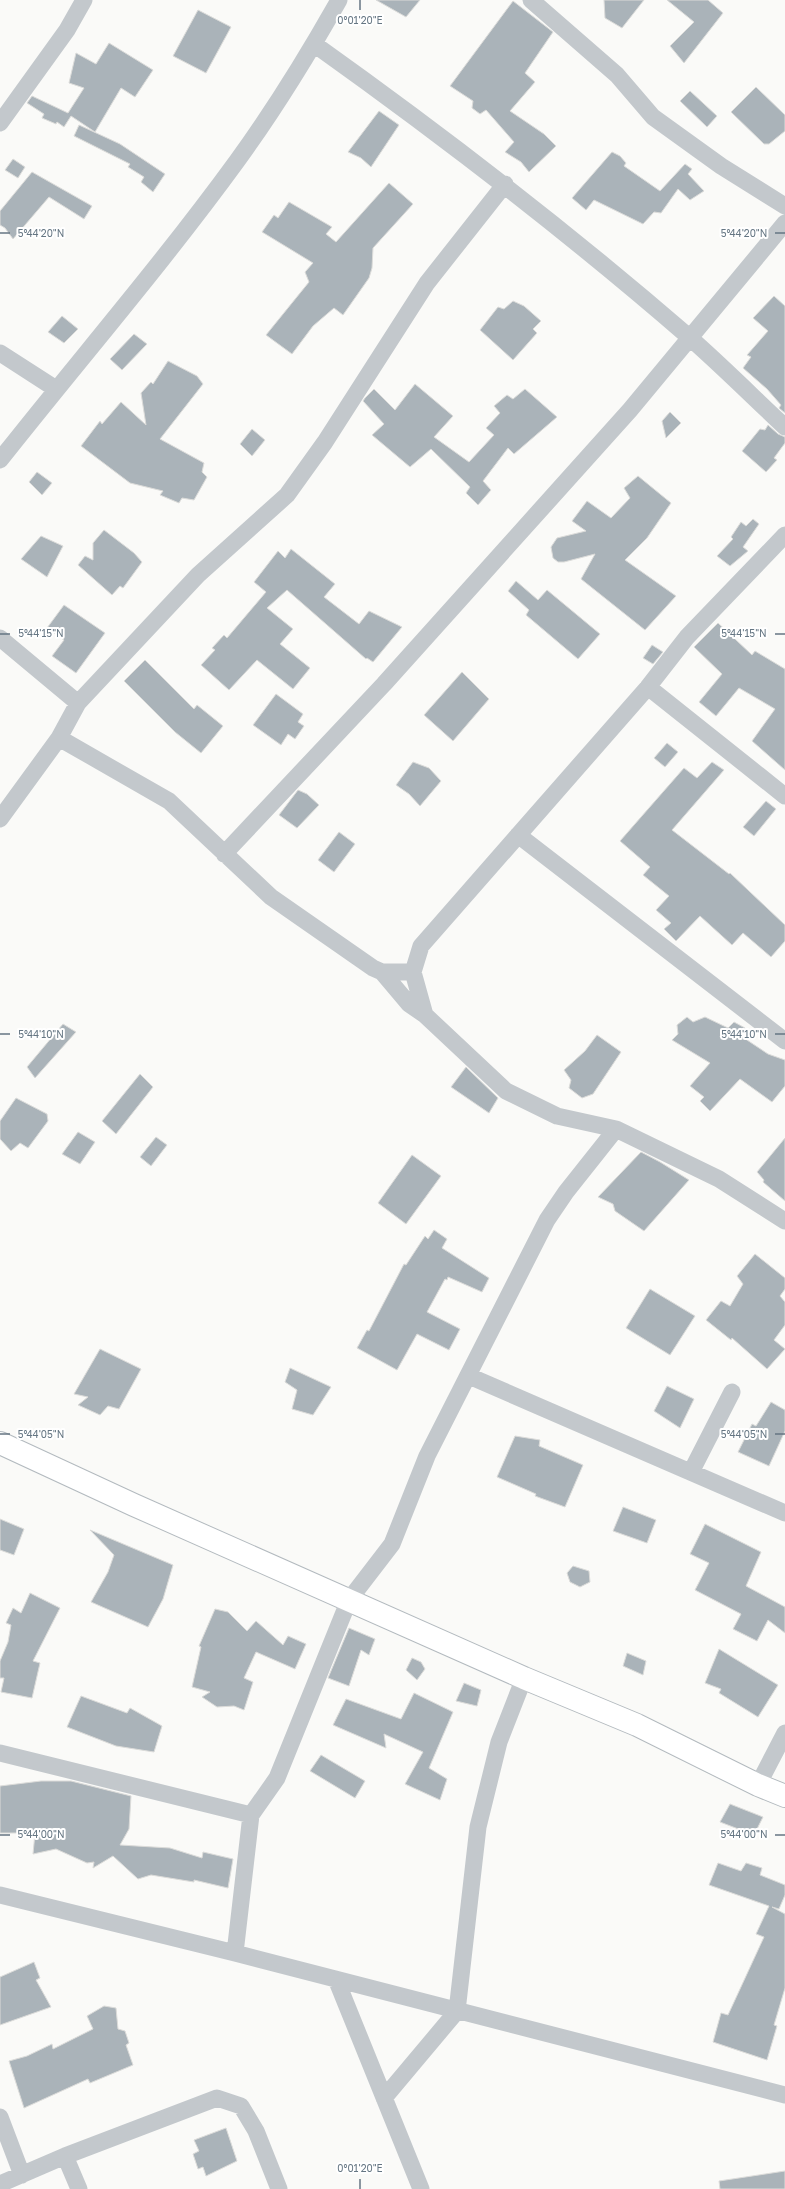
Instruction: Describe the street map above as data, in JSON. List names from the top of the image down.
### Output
{
  "coordinates": [
    "0°01'20\"E",
    "5°44'20\"N",
    "5°44'15\"N",
    "5°44'10\"N",
    "5°44'05\"N",
    "5°44'00\"N"
  ]
}
